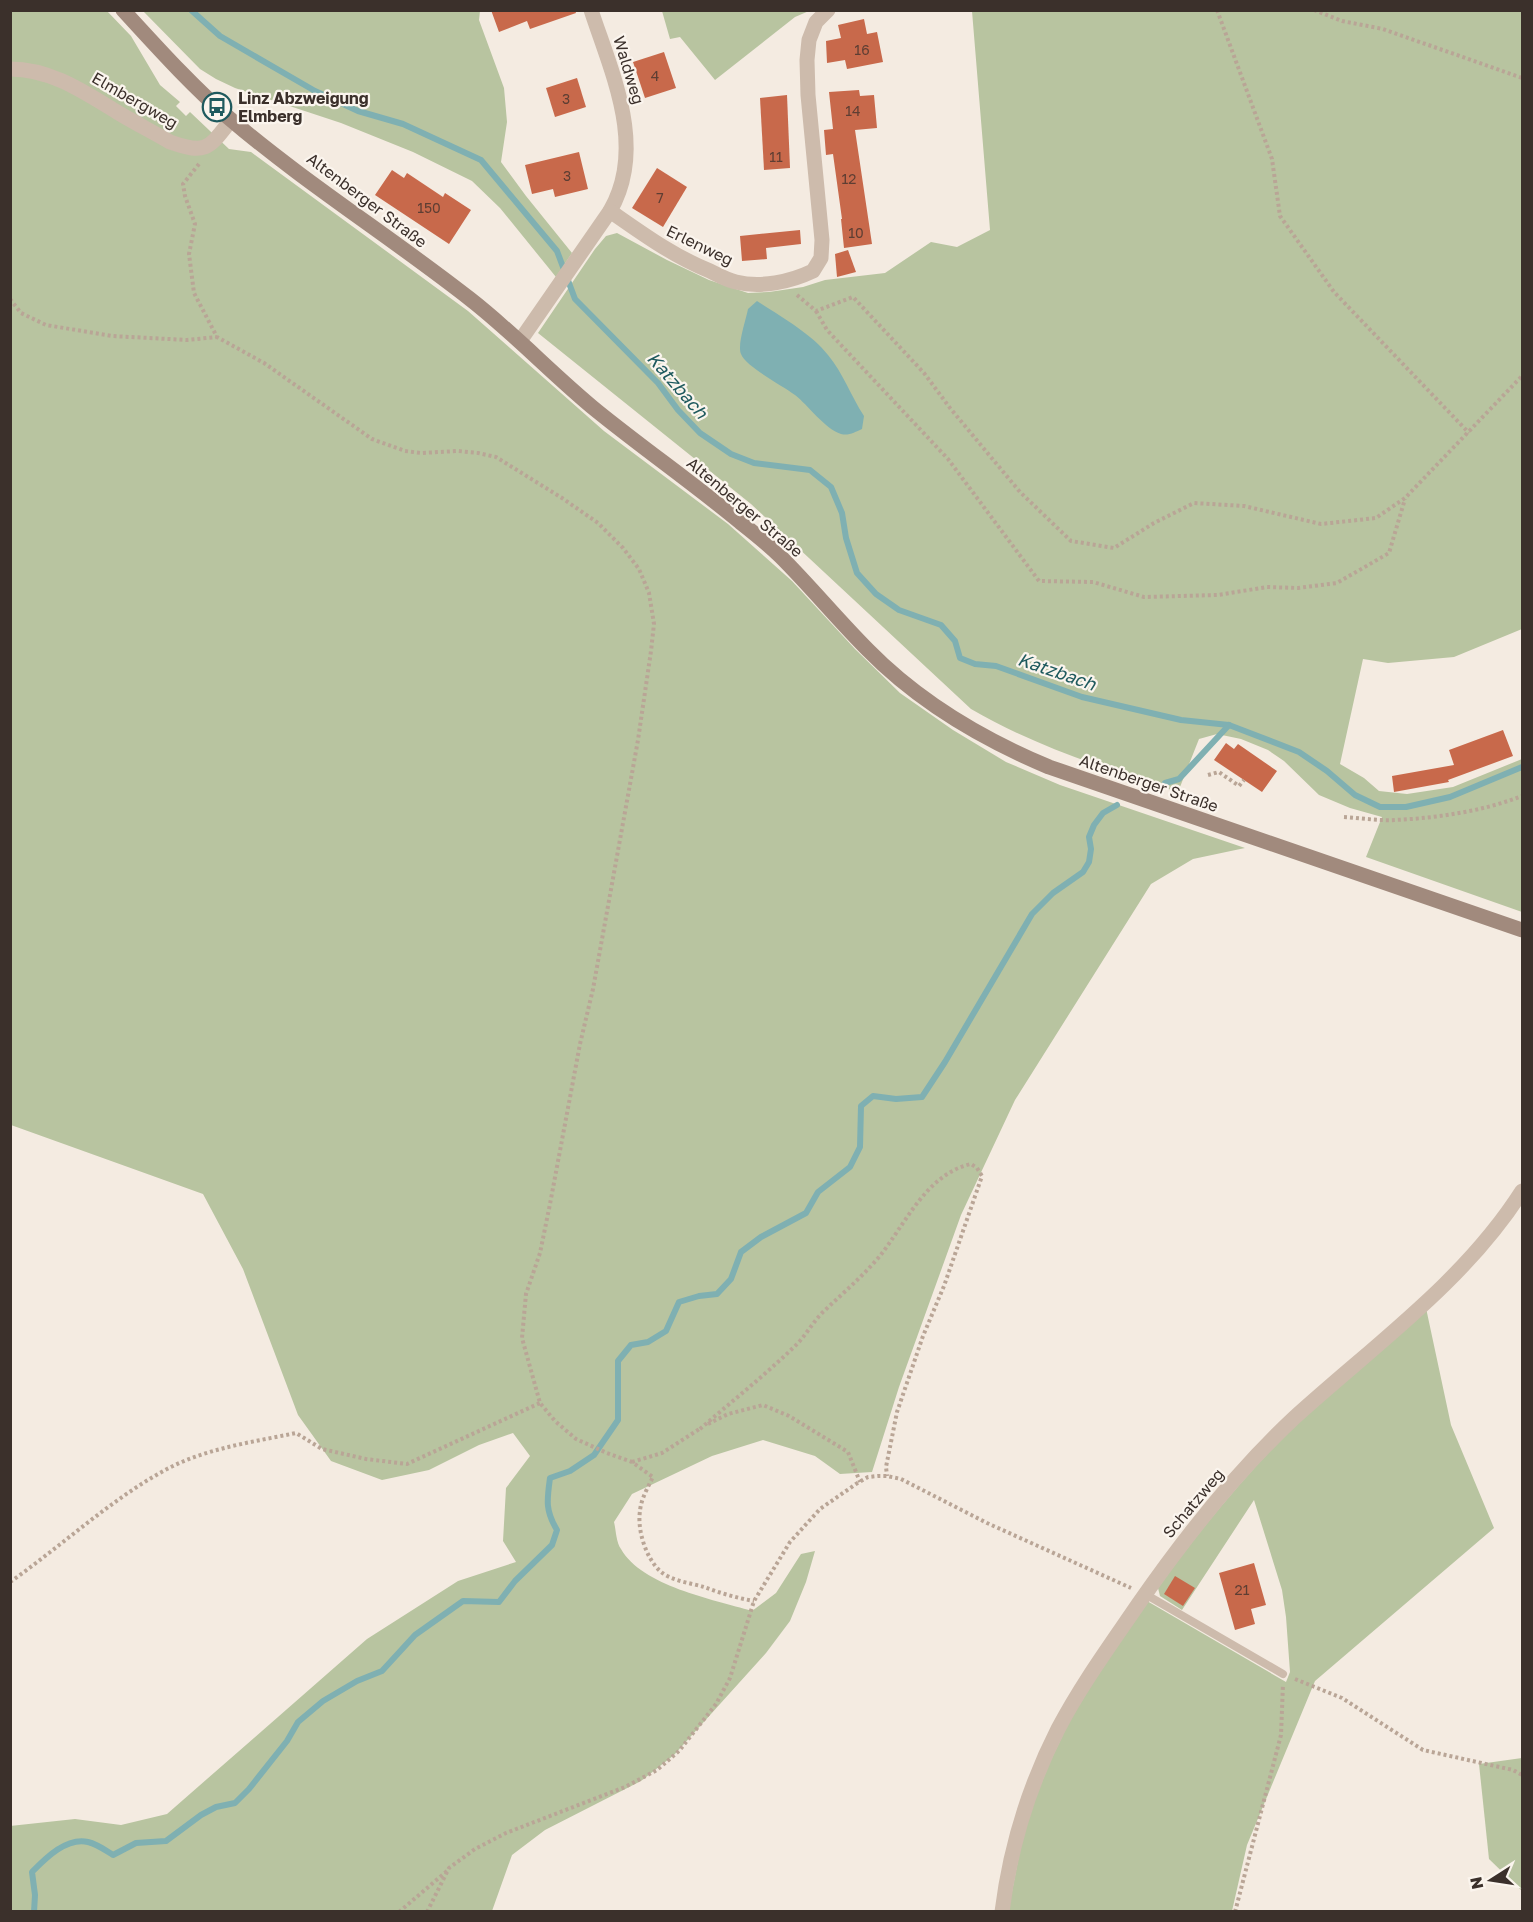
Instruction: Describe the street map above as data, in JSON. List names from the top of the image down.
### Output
{
  "streets": {
    "street": [
      "Waldweg",
      "Elmbergweg",
      "Altenberger Straße",
      "Erlenweg",
      "Schatzweg"
    ]
  },
  "crossings": [
    ["Waldweg", "Erlenweg"]
  ],
  "water": ["Katzbach"],
  "places": {
    "bus stop": ["Linz Abzweigung Elmberg"]
  },
  "house_numbers": [
    "16",
    "4",
    "3",
    "14",
    "11",
    "3",
    "12",
    "7",
    "150",
    "10",
    "21"
  ],
  "north": "left"
}
